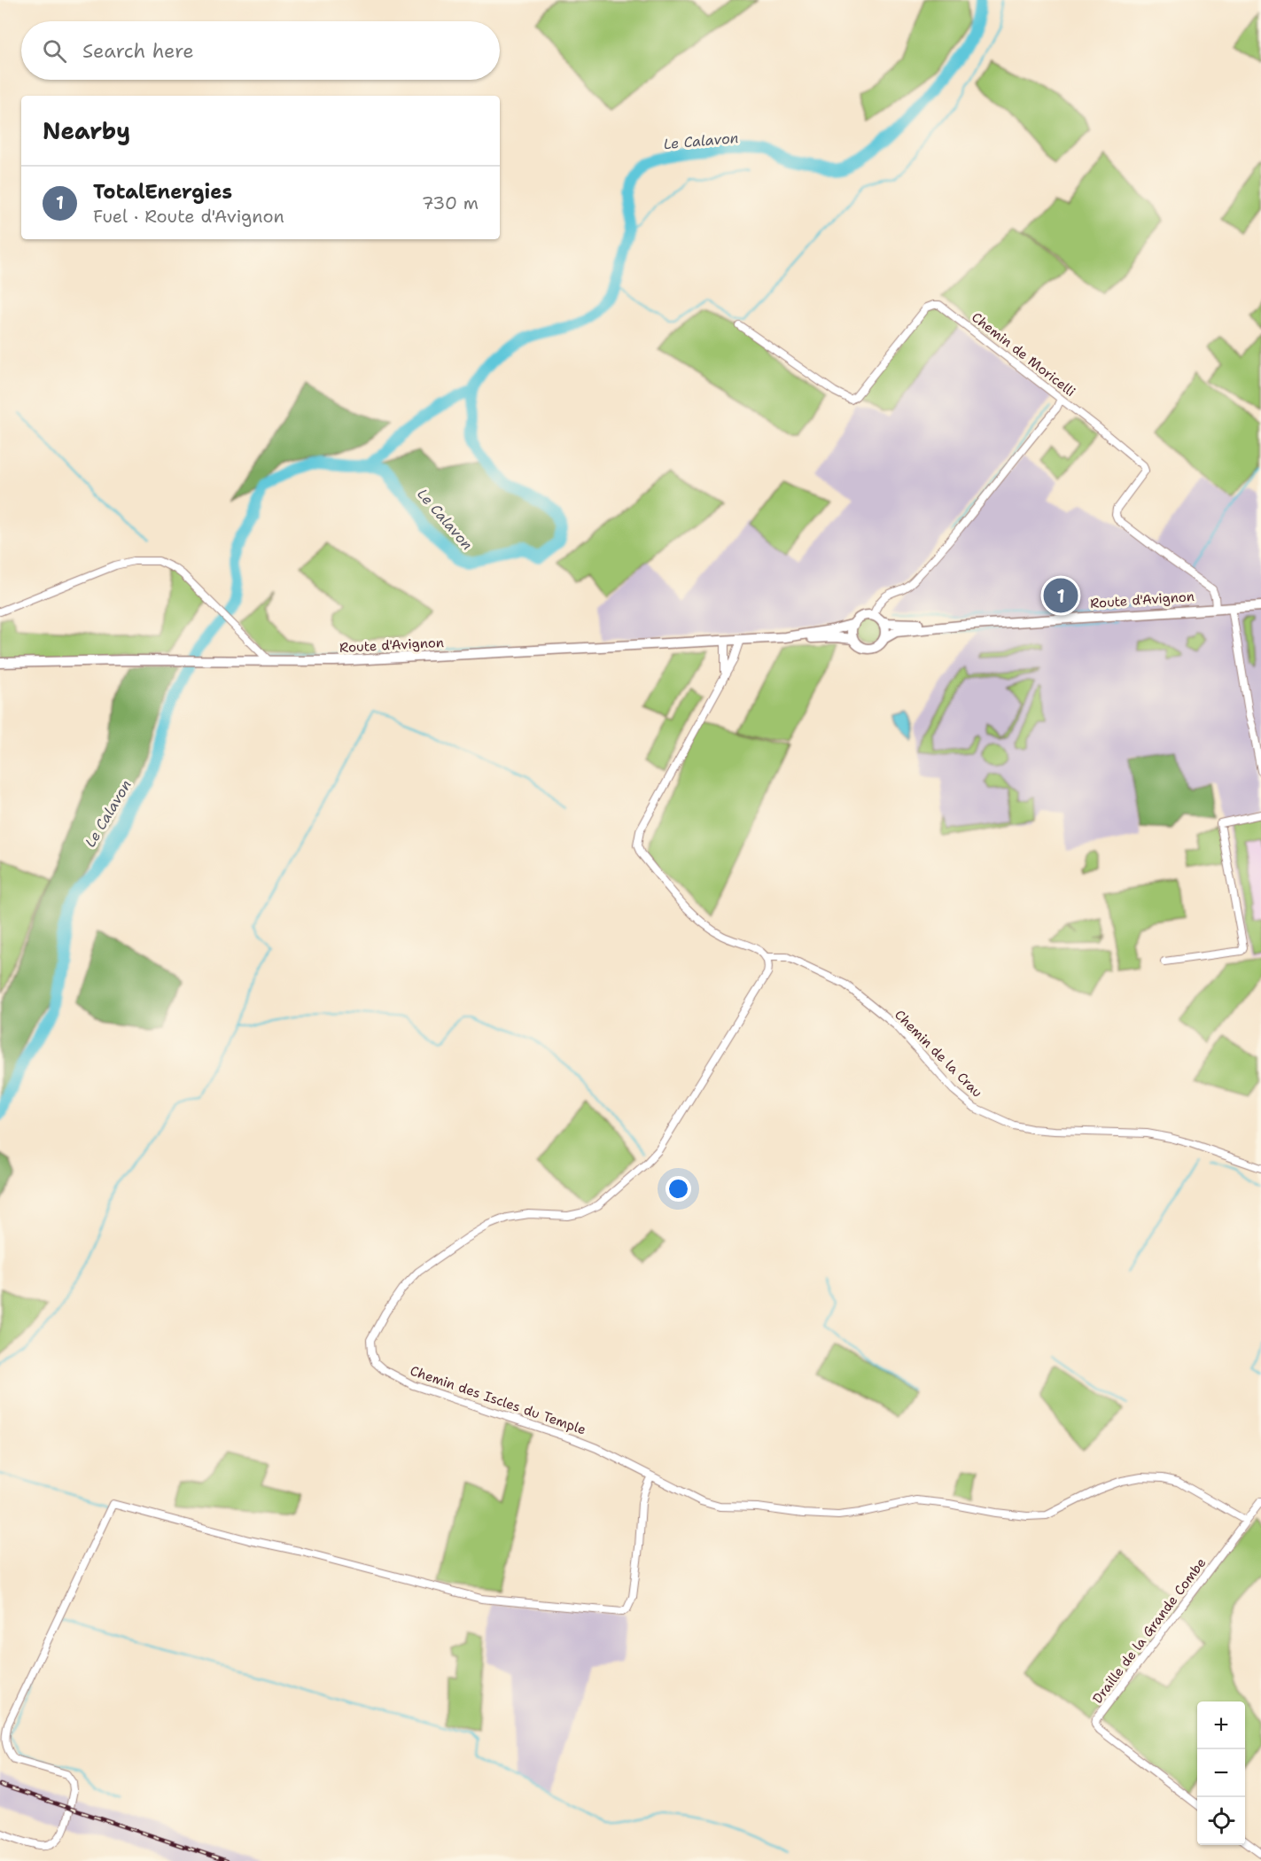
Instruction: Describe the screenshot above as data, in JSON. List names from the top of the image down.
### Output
{
  "streets": {
    "main road": ["Route d'Avignon"],
    "street": [
      "Chemin de Moricelli",
      "Chemin de la Crau",
      "Chemin des Iscles du Temple",
      "Draille de la Grande Combe"
    ]
  },
  "crossings": [
    ["Chemin de Moricelli", "Route d'Avignon"],
    ["Chemin de la Crau", "Chemin des Iscles du Temple"],
    ["Chemin des Iscles du Temple", "Draille de la Grande Combe"]
  ],
  "water": ["Le Calavon"],
  "page": {
    "search": "Search here",
    "heading": "Nearby",
    "list": [
      {
        "mark": "1",
        "name": "TotalEnergies",
        "note": "Fuel · Route d'Avignon",
        "value": "730 m"
      }
    ],
    "pins": "1",
    "map_buttons": ["+", "−"]
  }
}
